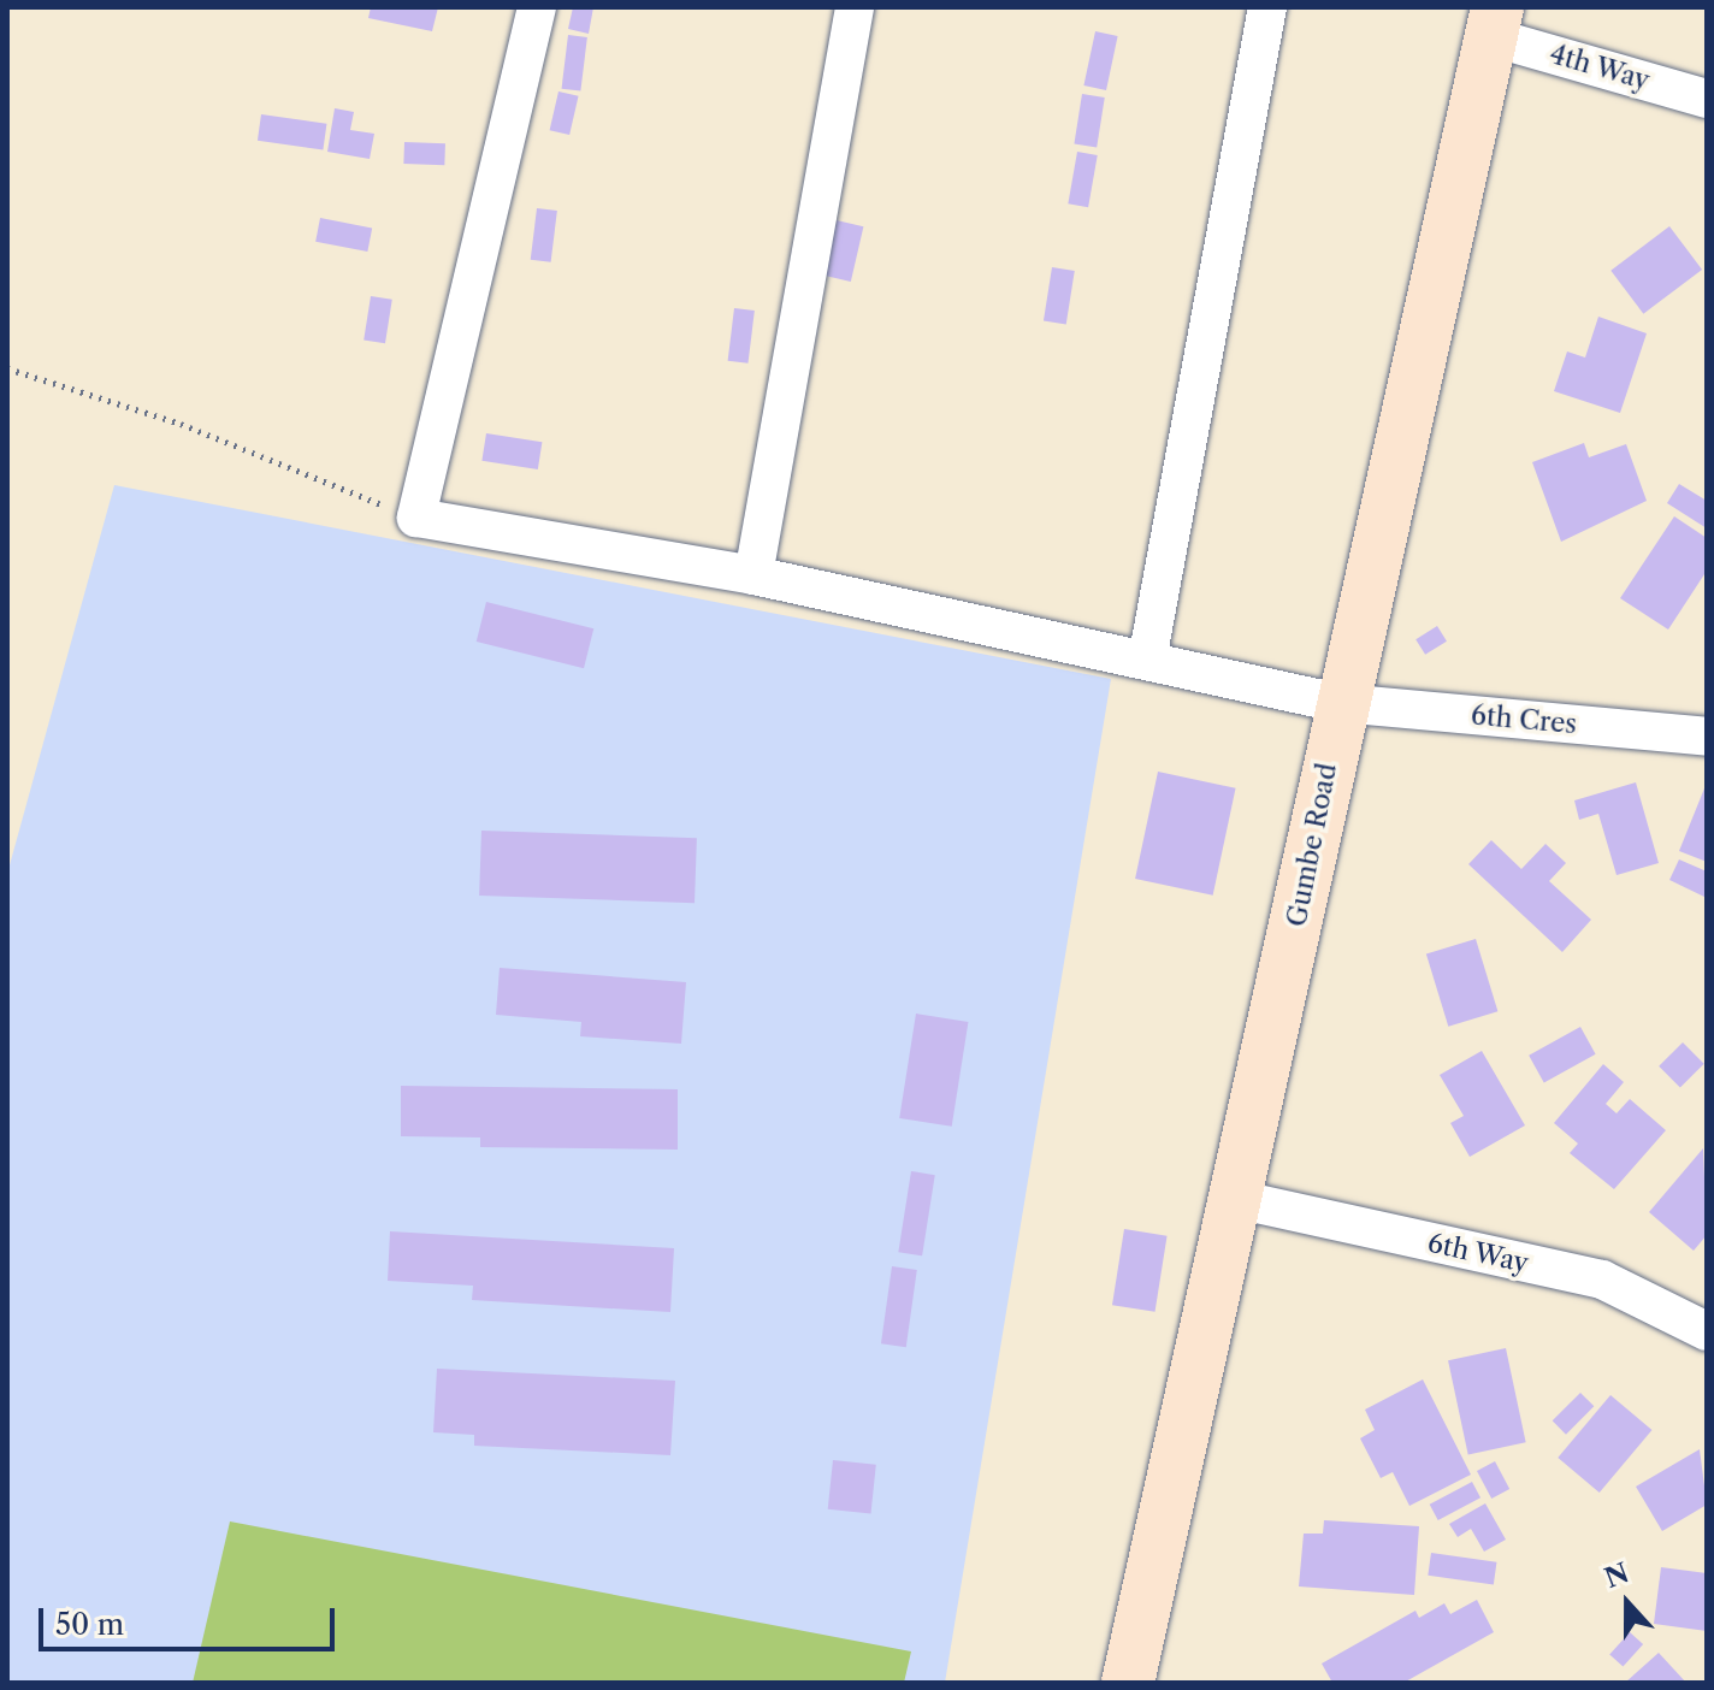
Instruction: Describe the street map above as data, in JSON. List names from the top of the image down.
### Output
{
  "streets": {
    "street": [
      "4th Way",
      "6th Cres",
      "Gumbe Road",
      "6th Way"
    ]
  },
  "crossings": [
    ["4th Way", "Gumbe Road"],
    ["6th Cres", "Gumbe Road"],
    ["Gumbe Road", "6th Way"]
  ],
  "scale_bar": "50 m",
  "north": "top"
}
